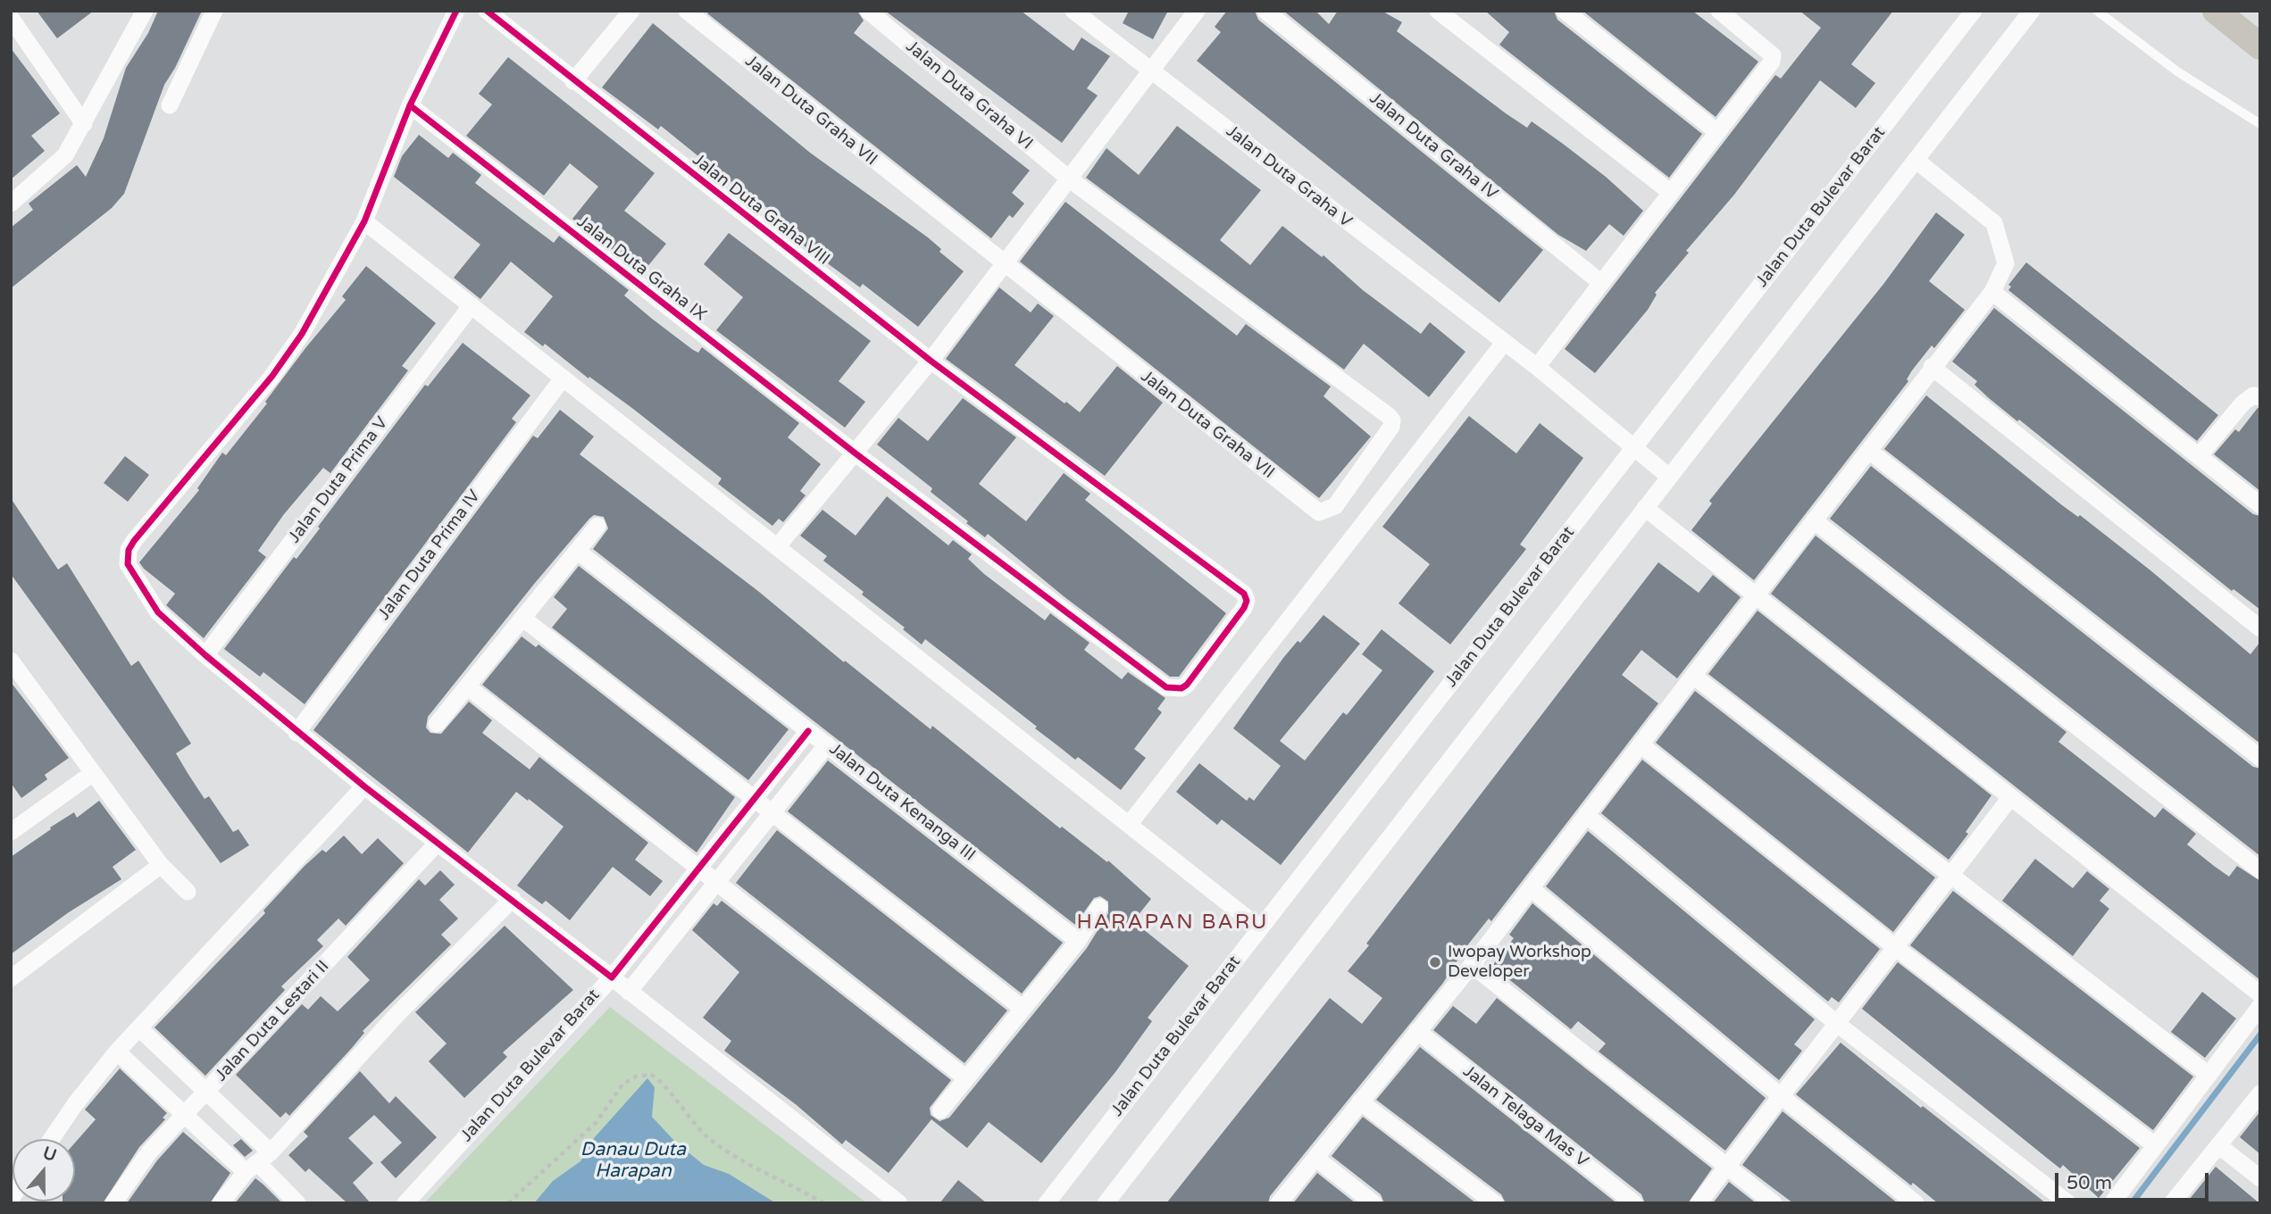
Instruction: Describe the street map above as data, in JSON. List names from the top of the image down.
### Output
{
  "streets": {
    "street": [
      "Jalan Duta Graha VI",
      "Jalan Duta Graha VII",
      "Jalan Duta Graha IV",
      "Jalan Duta Graha V",
      "Jalan Duta Bulevar Barat",
      "Jalan Duta Graha VIII",
      "Jalan Duta Graha IX",
      "Jalan Duta Prima V",
      "Jalan Duta Prima IV",
      "Jalan Duta Kenanga III",
      "Jalan Duta Lestari II",
      "Jalan Telaga Mas V"
    ]
  },
  "crossings": [
    ["Jalan Duta Graha VI", "Jalan Duta Graha VII"],
    ["Jalan Duta Graha V", "Jalan Duta Bulevar Barat"],
    ["Jalan Duta Graha VIII", "Jalan Duta Graha IX"]
  ],
  "districts": ["HARAPAN BARU"],
  "water": ["Danau Duta Harapan"],
  "places": ["Iwopay Workshop Developer"],
  "scale_bar": "50 m",
  "north": "top"
}
